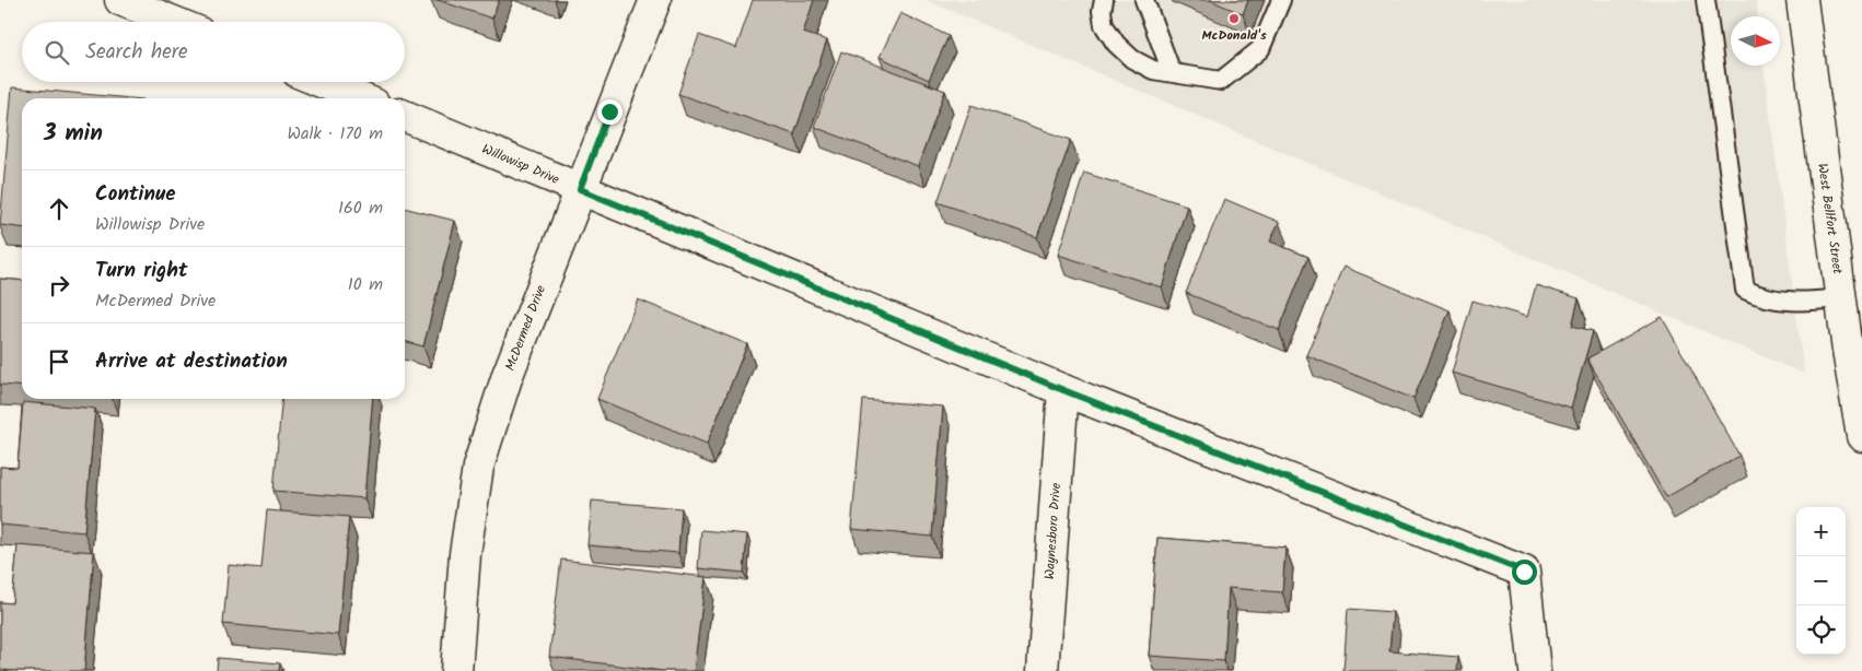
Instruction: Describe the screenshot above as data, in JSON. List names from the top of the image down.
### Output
{
  "streets": {
    "street": [
      "Willowisp Drive",
      "West Bellfort Street",
      "McDermed Drive",
      "Waynesboro Drive"
    ]
  },
  "crossings": [
    ["Willowisp Drive", "McDermed Drive"],
    ["Willowisp Drive", "Waynesboro Drive"]
  ],
  "places": ["McDonald's"],
  "north": "right",
  "page": {
    "search": "Search here",
    "heading": ["3 min", "Walk · 170 m"],
    "list": [
      ["Continue", "Willowisp Drive", "160 m"],
      ["Turn right", "McDermed Drive", "10 m"],
      "Arrive at destination"
    ],
    "map_buttons": ["+", "−"]
  }
}
